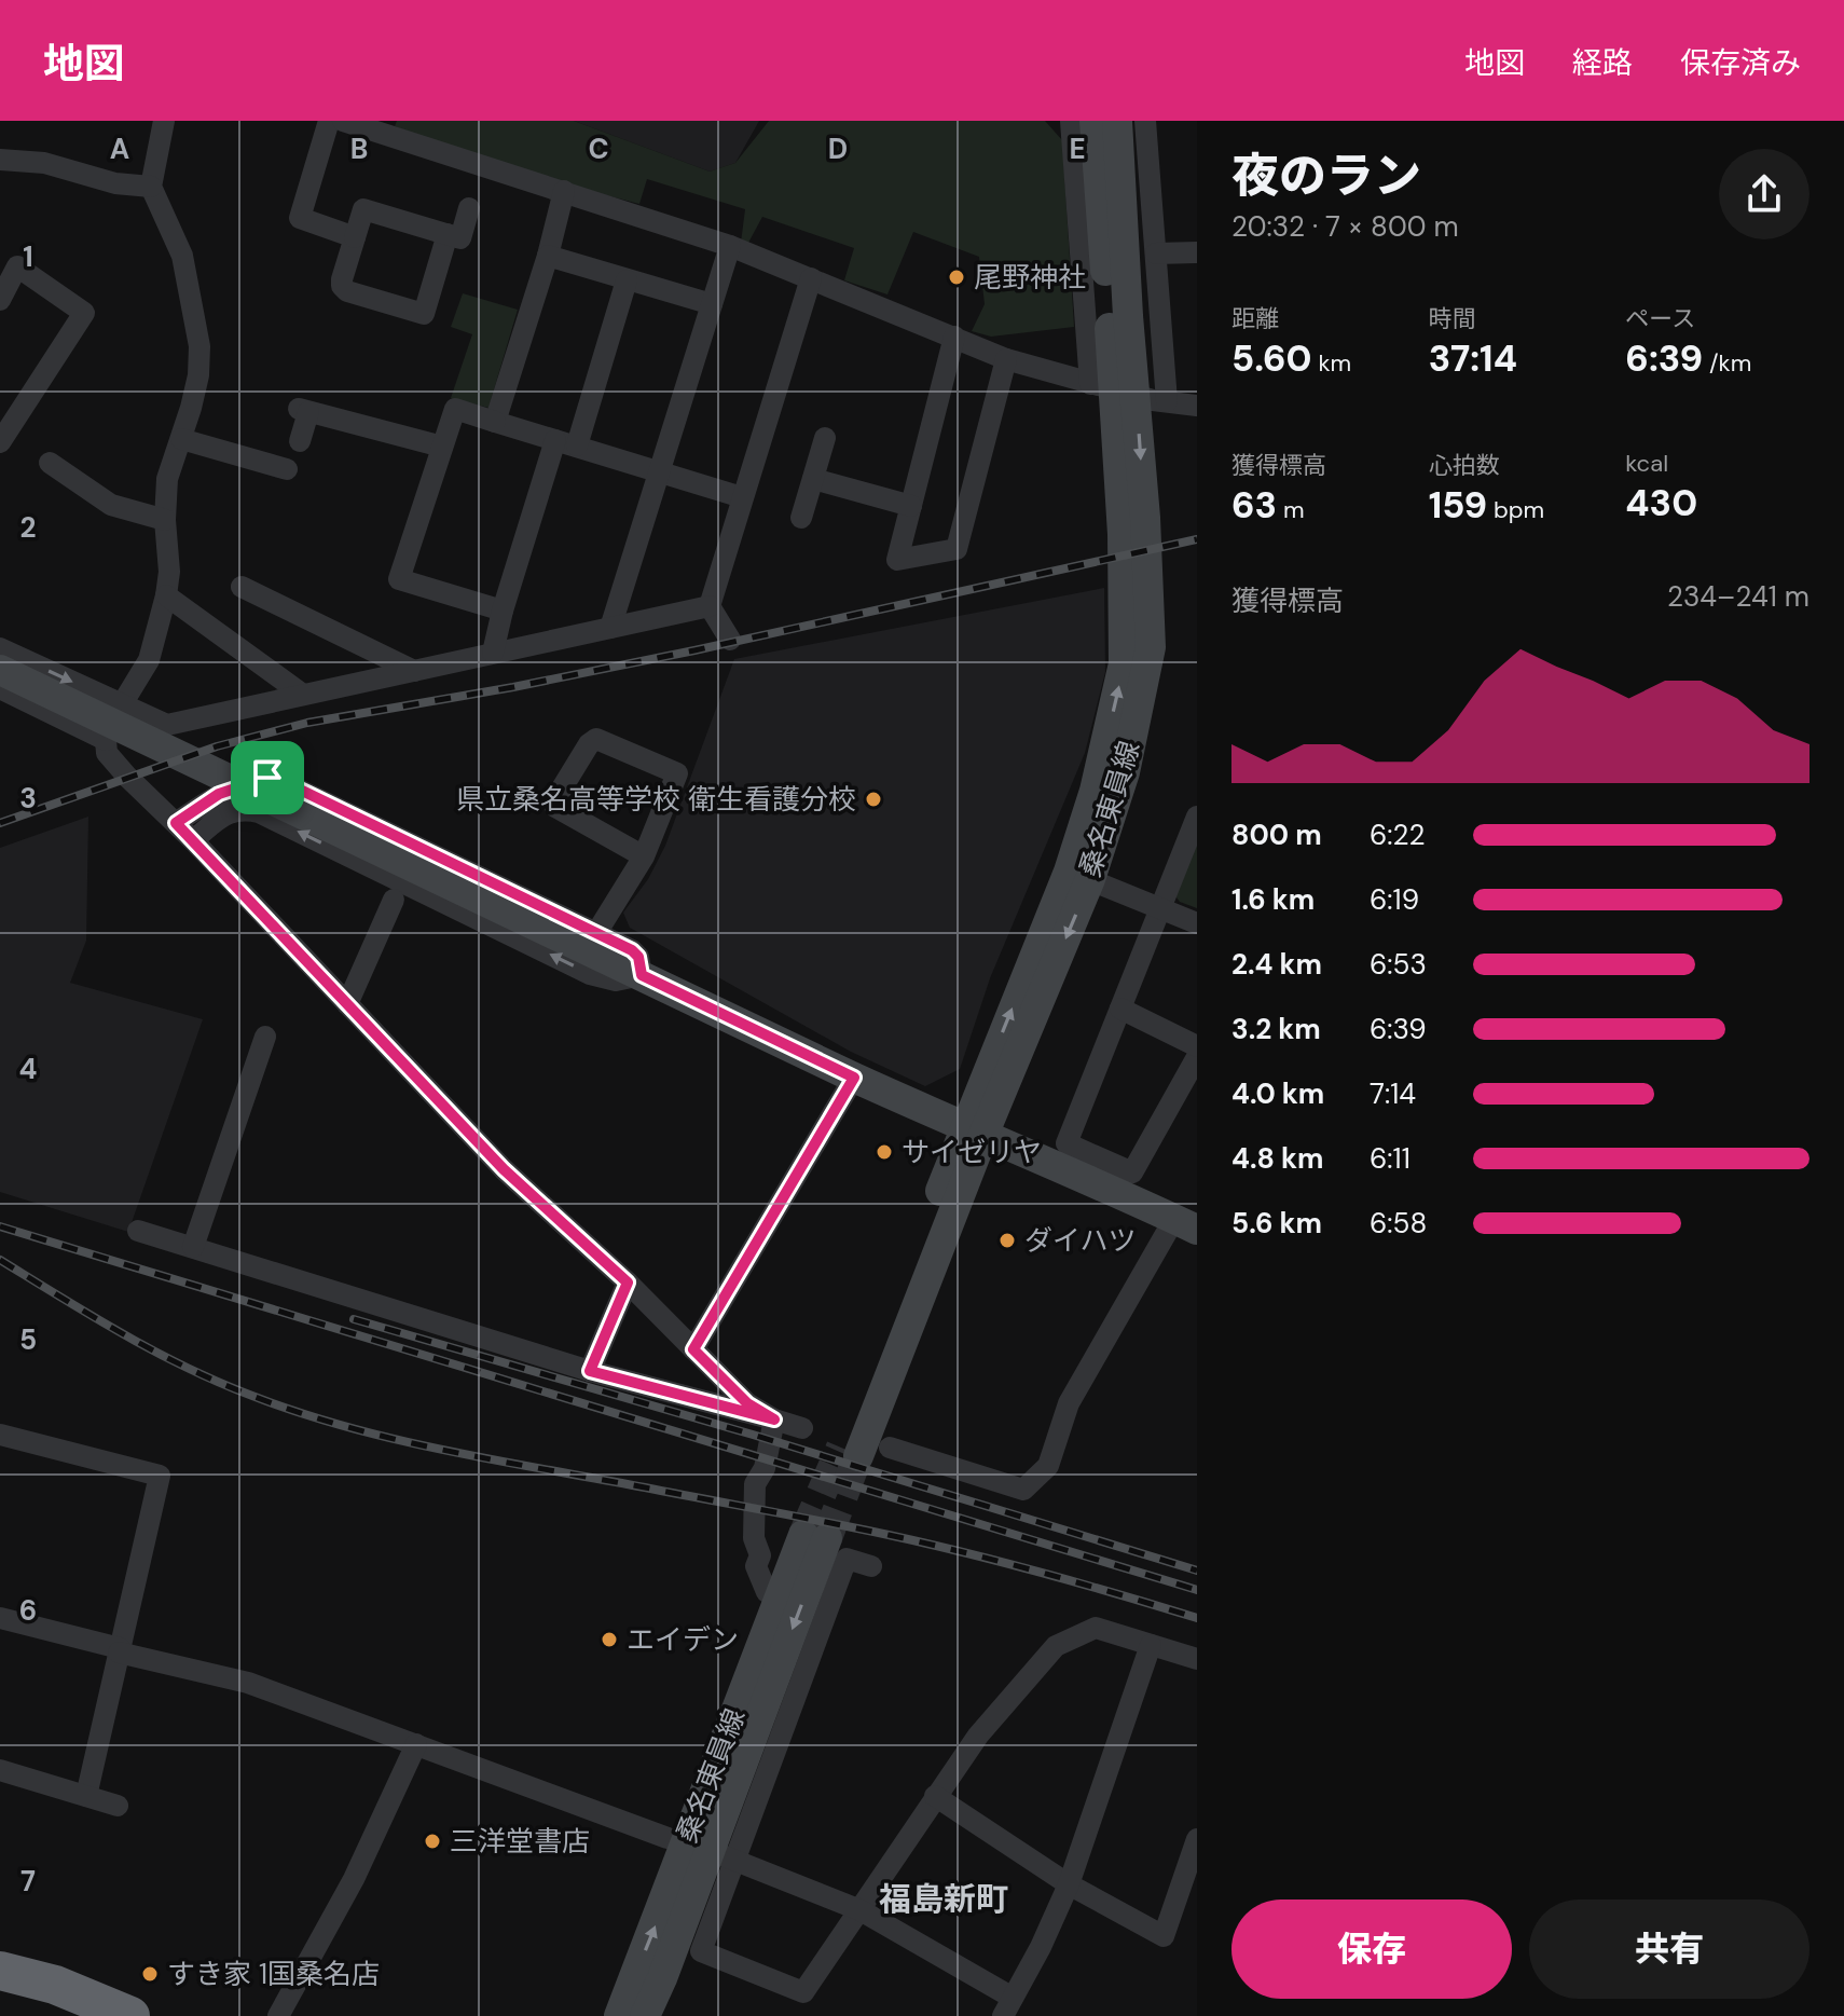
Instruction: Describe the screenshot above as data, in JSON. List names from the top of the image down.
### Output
{
  "streets": {
    "main road": ["桑名東員線"]
  },
  "districts": ["福島新町"],
  "places": [
    "尾野神社",
    "県立桑名高等学校 衛生看護分校",
    "サイゼリヤ",
    "ダイハツ",
    "エイデン",
    "三洋堂書店",
    "すき家 1国桑名店"
  ],
  "page": {
    "header": "地図",
    "nav": ["地図", "経路", "保存済み"],
    "heading": ["夜のラン", "20:32 · 7 × 800 m"],
    "stats": [
      ["距離", "5.60 km"],
      ["時間", "37:14"],
      ["ペース", "6:39 /km"],
      ["獲得標高", "63 m"],
      ["心拍数", "159 bpm"],
      ["kcal", "430"]
    ],
    "chart": ["獲得標高", "234–241 m"],
    "list": [
      {
        "name": "800 m",
        "note": "6:22"
      },
      {
        "name": "1.6 km",
        "note": "6:19"
      },
      {
        "name": "2.4 km",
        "note": "6:53"
      },
      {
        "name": "3.2 km",
        "note": "6:39"
      },
      {
        "name": "4.0 km",
        "note": "7:14"
      },
      {
        "name": "4.8 km",
        "note": "6:11"
      },
      {
        "name": "5.6 km",
        "note": "6:58"
      }
    ],
    "buttons": ["保存", "共有"]
  },
  "grid": {
    "columns": [
      "A",
      "B",
      "C",
      "D",
      "E"
    ],
    "rows": [
      "1",
      "2",
      "3",
      "4",
      "5",
      "6",
      "7"
    ]
  }
}
